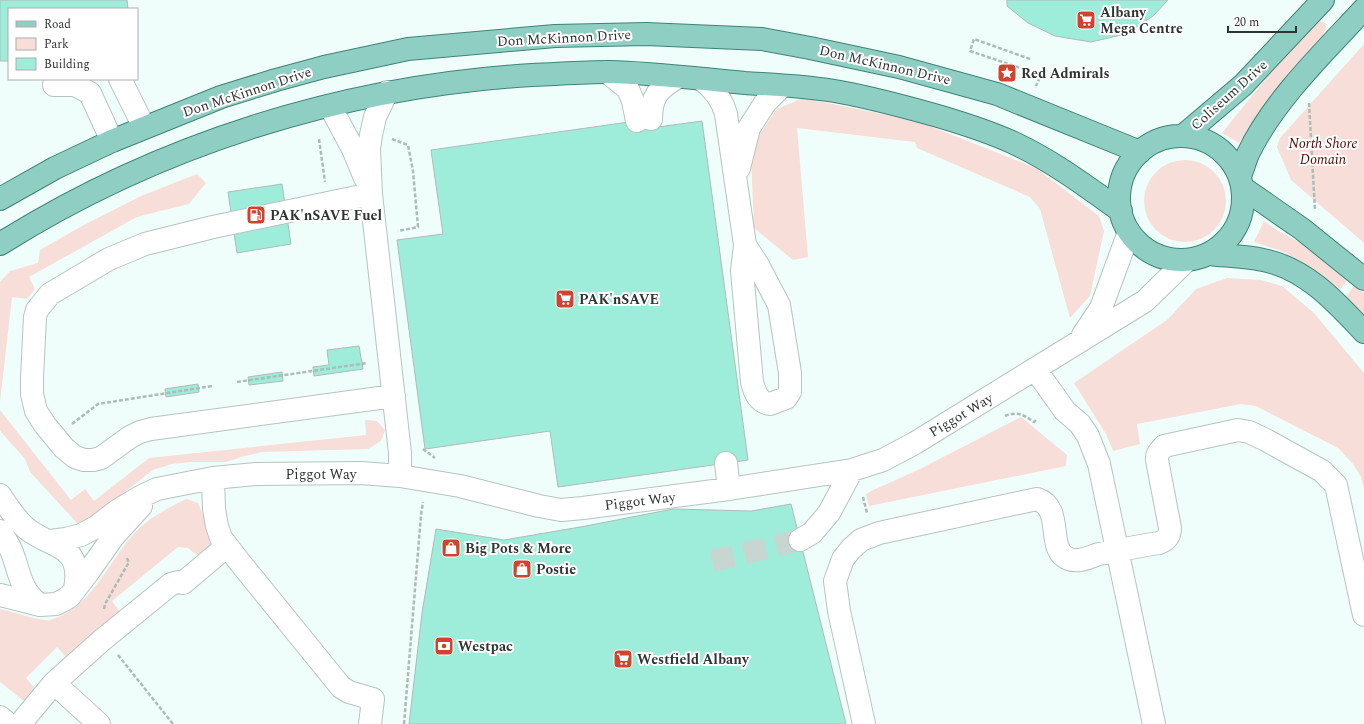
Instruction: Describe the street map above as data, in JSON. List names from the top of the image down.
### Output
{
  "streets": {
    "main road": ["Don McKinnon Drive", "Coliseum Drive"],
    "street": ["Piggot Way"]
  },
  "crossings": [
    ["Don McKinnon Drive", "Coliseum Drive"],
    ["Don McKinnon Drive", "Piggot Way"],
    ["Coliseum Drive", "Piggot Way"]
  ],
  "parks": ["North Shore Domain"],
  "places": {
    "supermarket": ["Albany Mega Centre", "PAK'nSAVE", "Westfield Albany"],
    "place": ["Red Admirals"],
    "fuel station": ["PAK'nSAVE Fuel"],
    "shop": ["Big Pots & More", "Postie"],
    "bank": ["Westpac"]
  },
  "legend": ["Road", "Park", "Building"],
  "scale_bar": "20 m"
}
